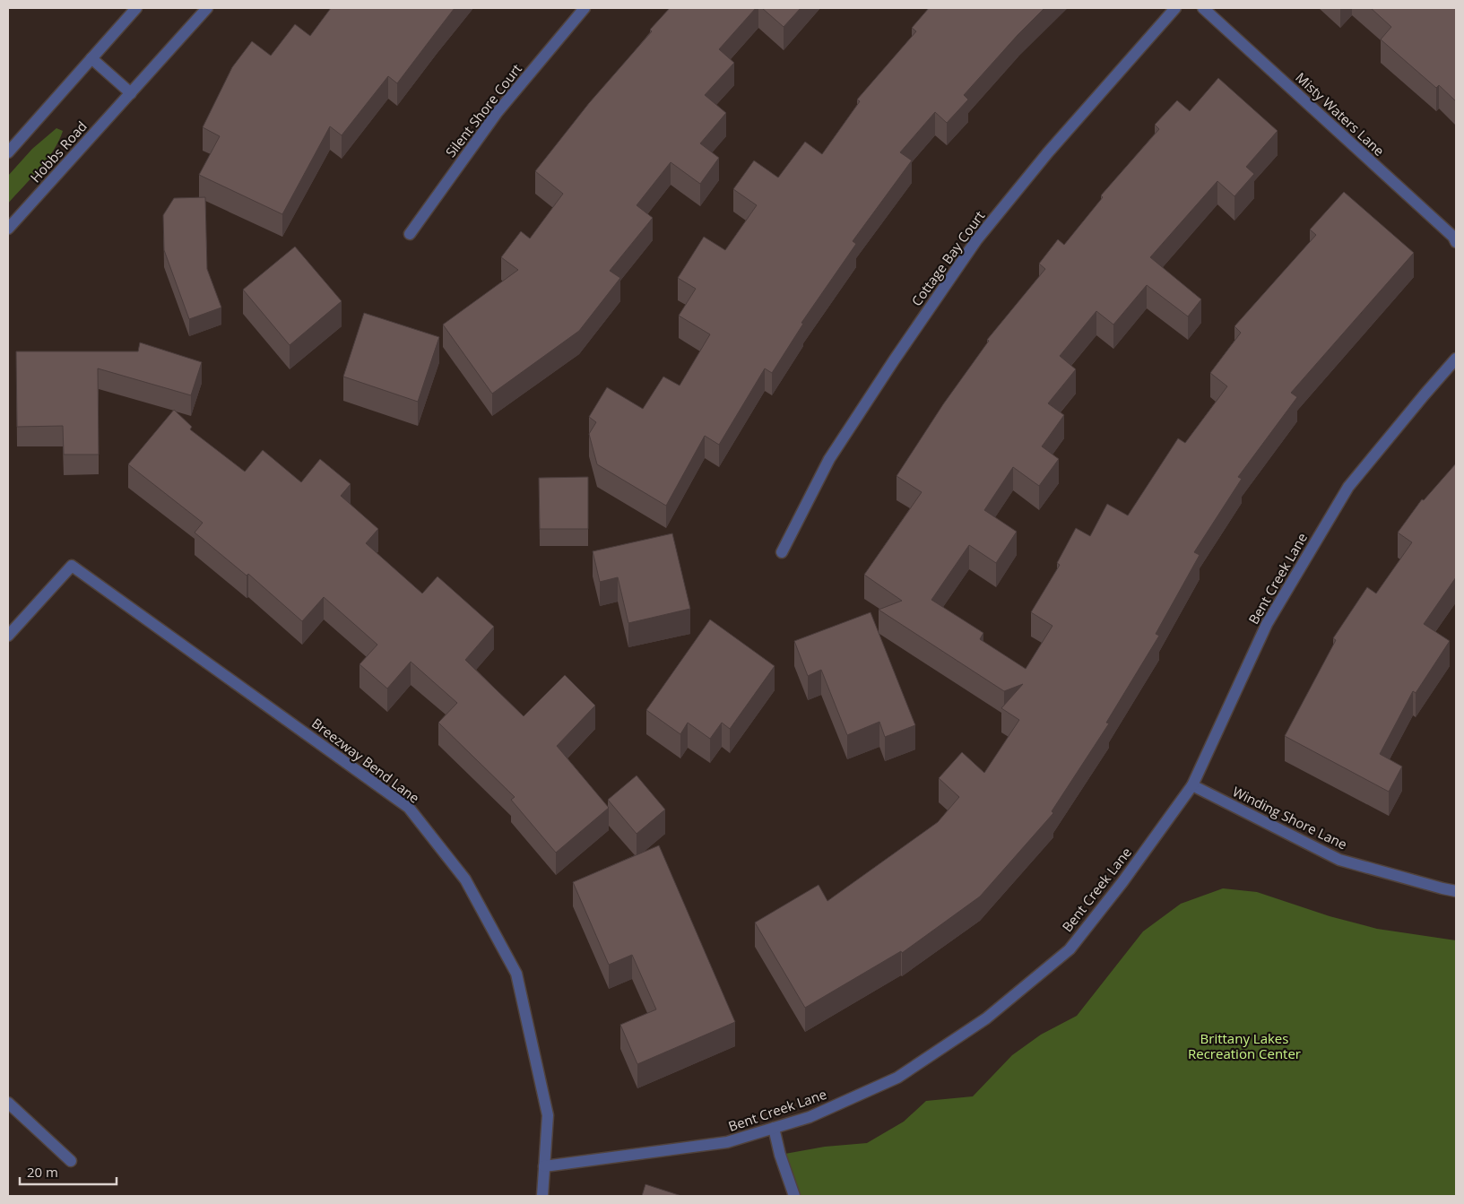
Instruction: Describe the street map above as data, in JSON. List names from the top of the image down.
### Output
{
  "streets": {
    "street": [
      "Silent Shore Court",
      "Misty Waters Lane",
      "Hobbs Road",
      "Cottage Bay Court",
      "Bent Creek Lane",
      "Breezway Bend Lane",
      "Winding Shore Lane"
    ]
  },
  "crossings": [
    ["Bent Creek Lane", "Breezway Bend Lane"],
    ["Bent Creek Lane", "Winding Shore Lane"]
  ],
  "parks": ["Brittany Lakes Recreation Center"],
  "scale_bar": "20 m"
}
